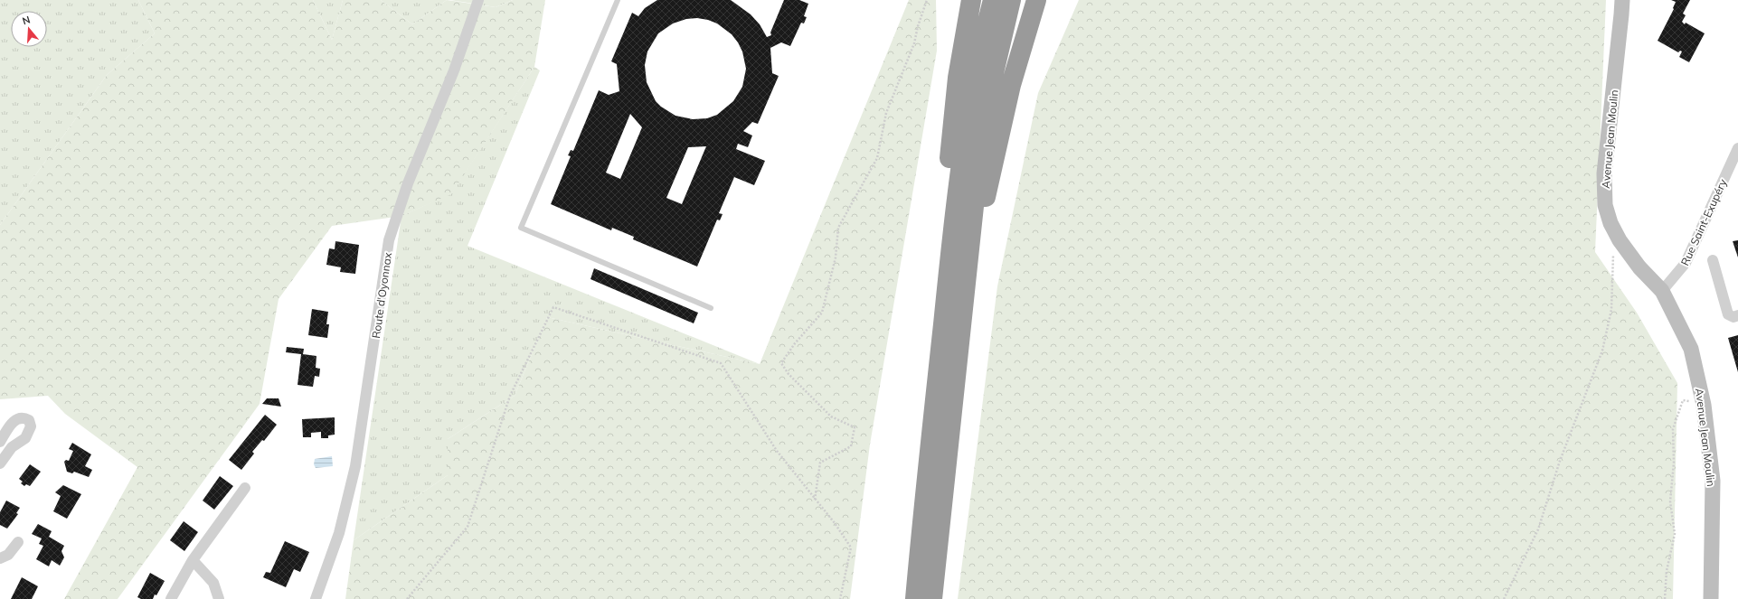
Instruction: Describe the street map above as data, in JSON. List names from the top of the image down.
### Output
{
  "streets": {
    "street": ["Avenue Jean Moulin", "Rue Saint-Exupéry", "Route d'Oyonnax"]
  },
  "crossings": [
    ["Avenue Jean Moulin", "Rue Saint-Exupéry"]
  ],
  "north": "top"
}
